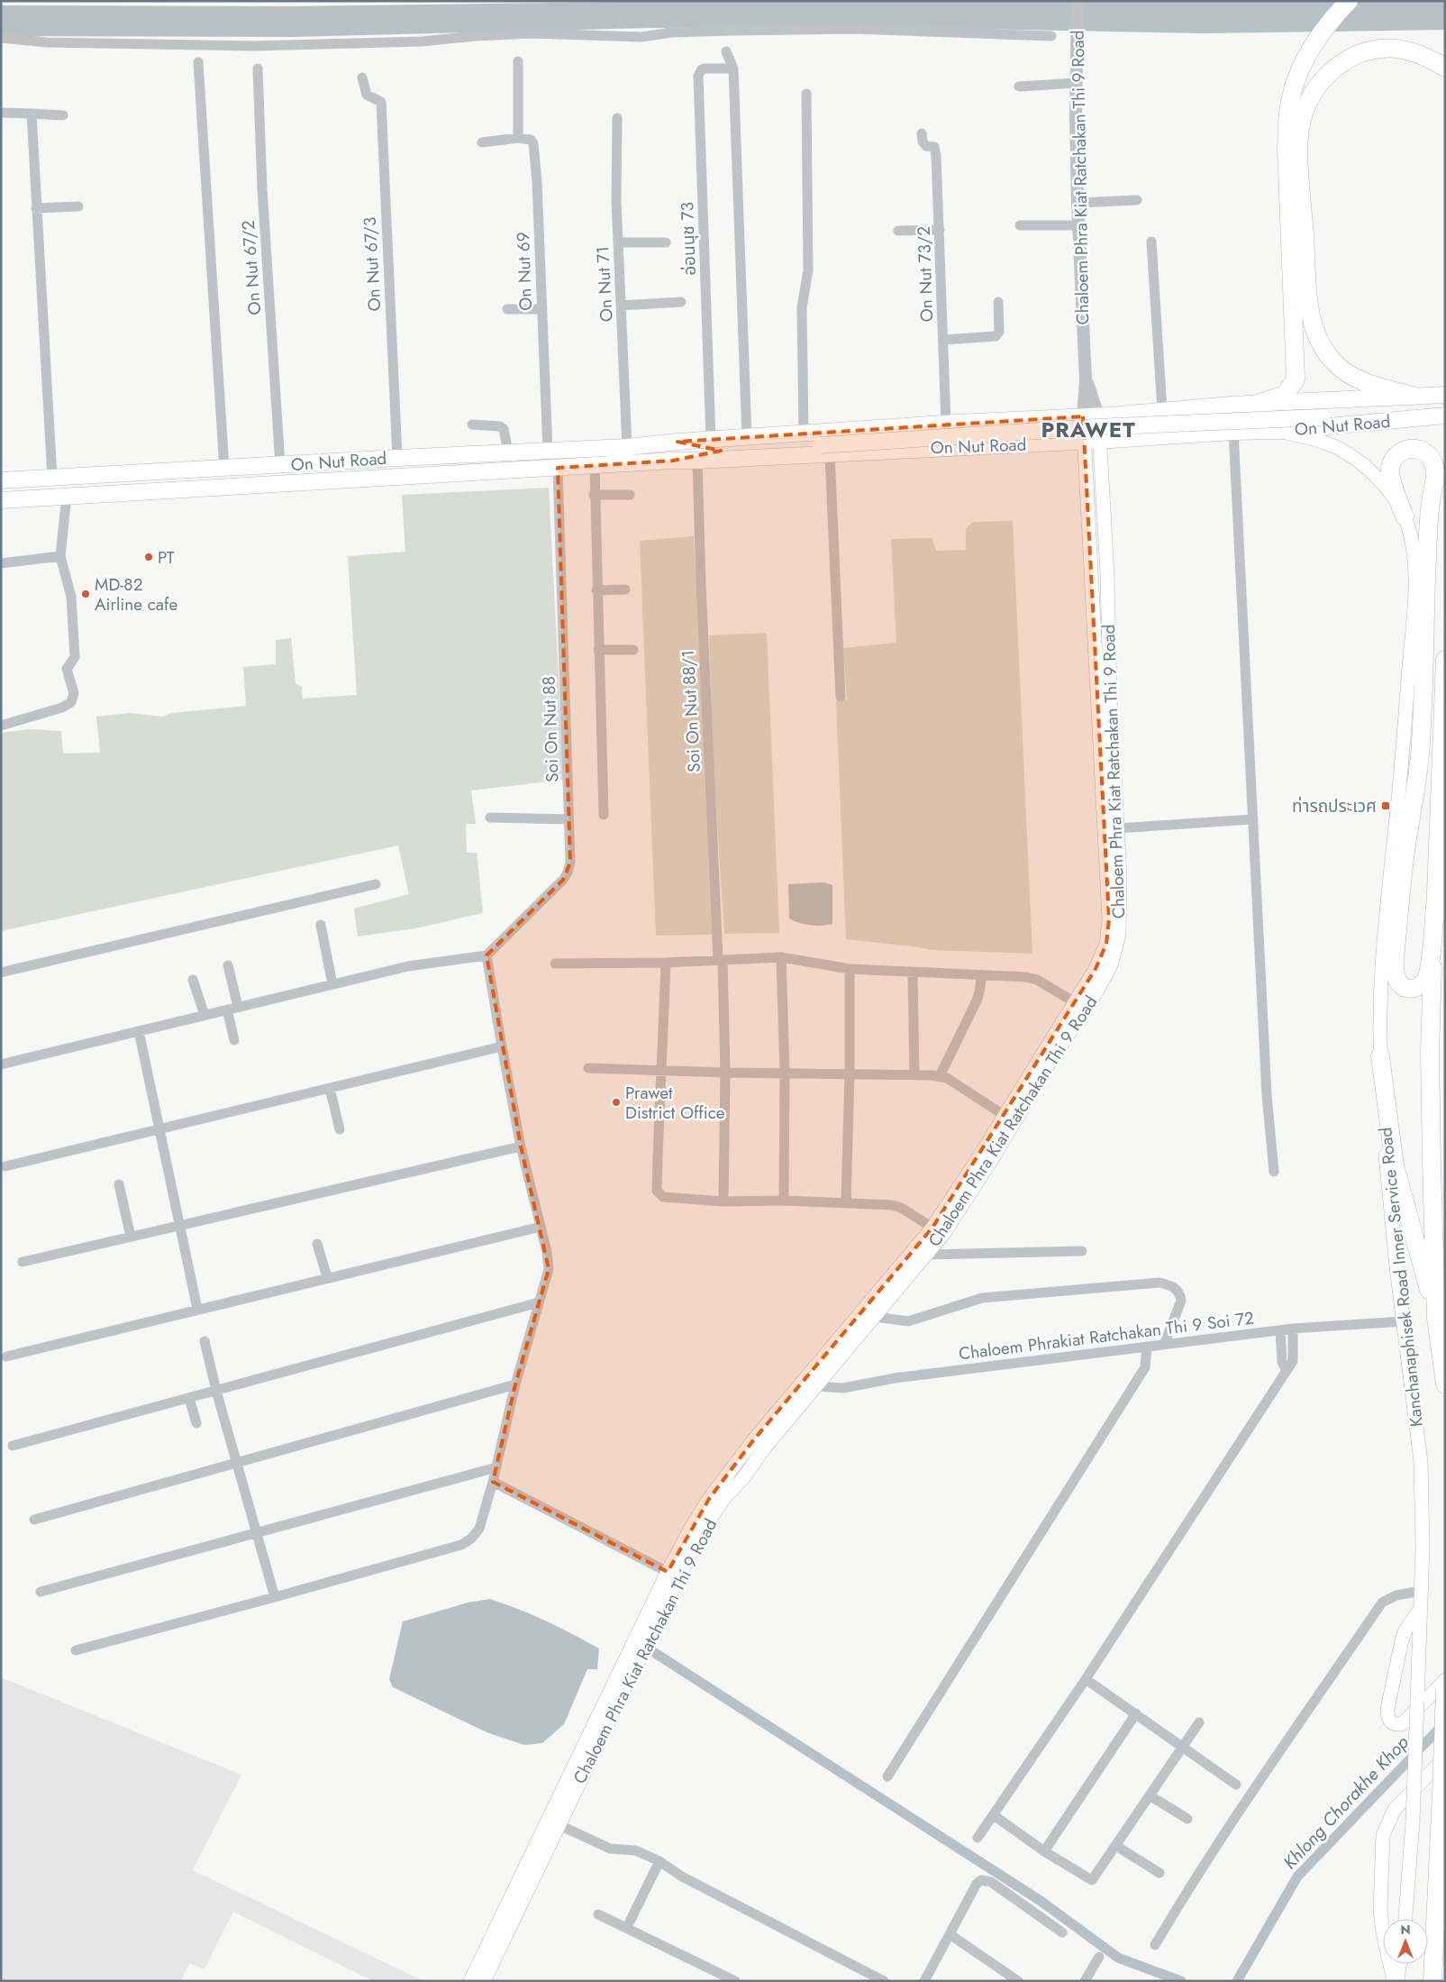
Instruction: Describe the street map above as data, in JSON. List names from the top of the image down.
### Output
{
  "streets": {
    "main road": ["Chaloem Phra Kiat Ratchakan Thi 9 Road", "On Nut Road", "Kanchanaphisek Road Inner Service Road"],
    "street": [
      "อ่อนนุช 73",
      "On Nut 67/3",
      "On Nut 67/2",
      "On Nut 69",
      "On Nut 73/2",
      "On Nut 71",
      "Soi On Nut 88/1",
      "Soi On Nut 88",
      "Chaloem Phrakiat Ratchakan Thi 9 Soi 72"
    ]
  },
  "crossings": [
    ["Chaloem Phra Kiat Ratchakan Thi 9 Road", "On Nut Road"],
    ["Chaloem Phra Kiat Ratchakan Thi 9 Road", "Chaloem Phrakiat Ratchakan Thi 9 Soi 72"],
    ["อ่อนนุช 73", "On Nut Road"],
    ["On Nut 67/3", "On Nut Road"],
    ["On Nut 67/2", "On Nut Road"],
    ["On Nut 69", "On Nut Road"],
    ["On Nut 73/2", "On Nut Road"],
    ["On Nut 71", "On Nut Road"],
    ["On Nut Road", "Soi On Nut 88/1"],
    ["On Nut Road", "Soi On Nut 88"],
    ["On Nut Road", "Kanchanaphisek Road Inner Service Road"],
    ["Kanchanaphisek Road Inner Service Road", "Chaloem Phrakiat Ratchakan Thi 9 Soi 72"]
  ],
  "districts": ["PRAWET"],
  "water": ["Khlong Chorakhe Khop"],
  "places": {
    "other": ["PT", "MD-82 Airline cafe", "Prawet District Office"],
    "transit": ["ท่ารถประเวศ"]
  },
  "north": "top"
}
